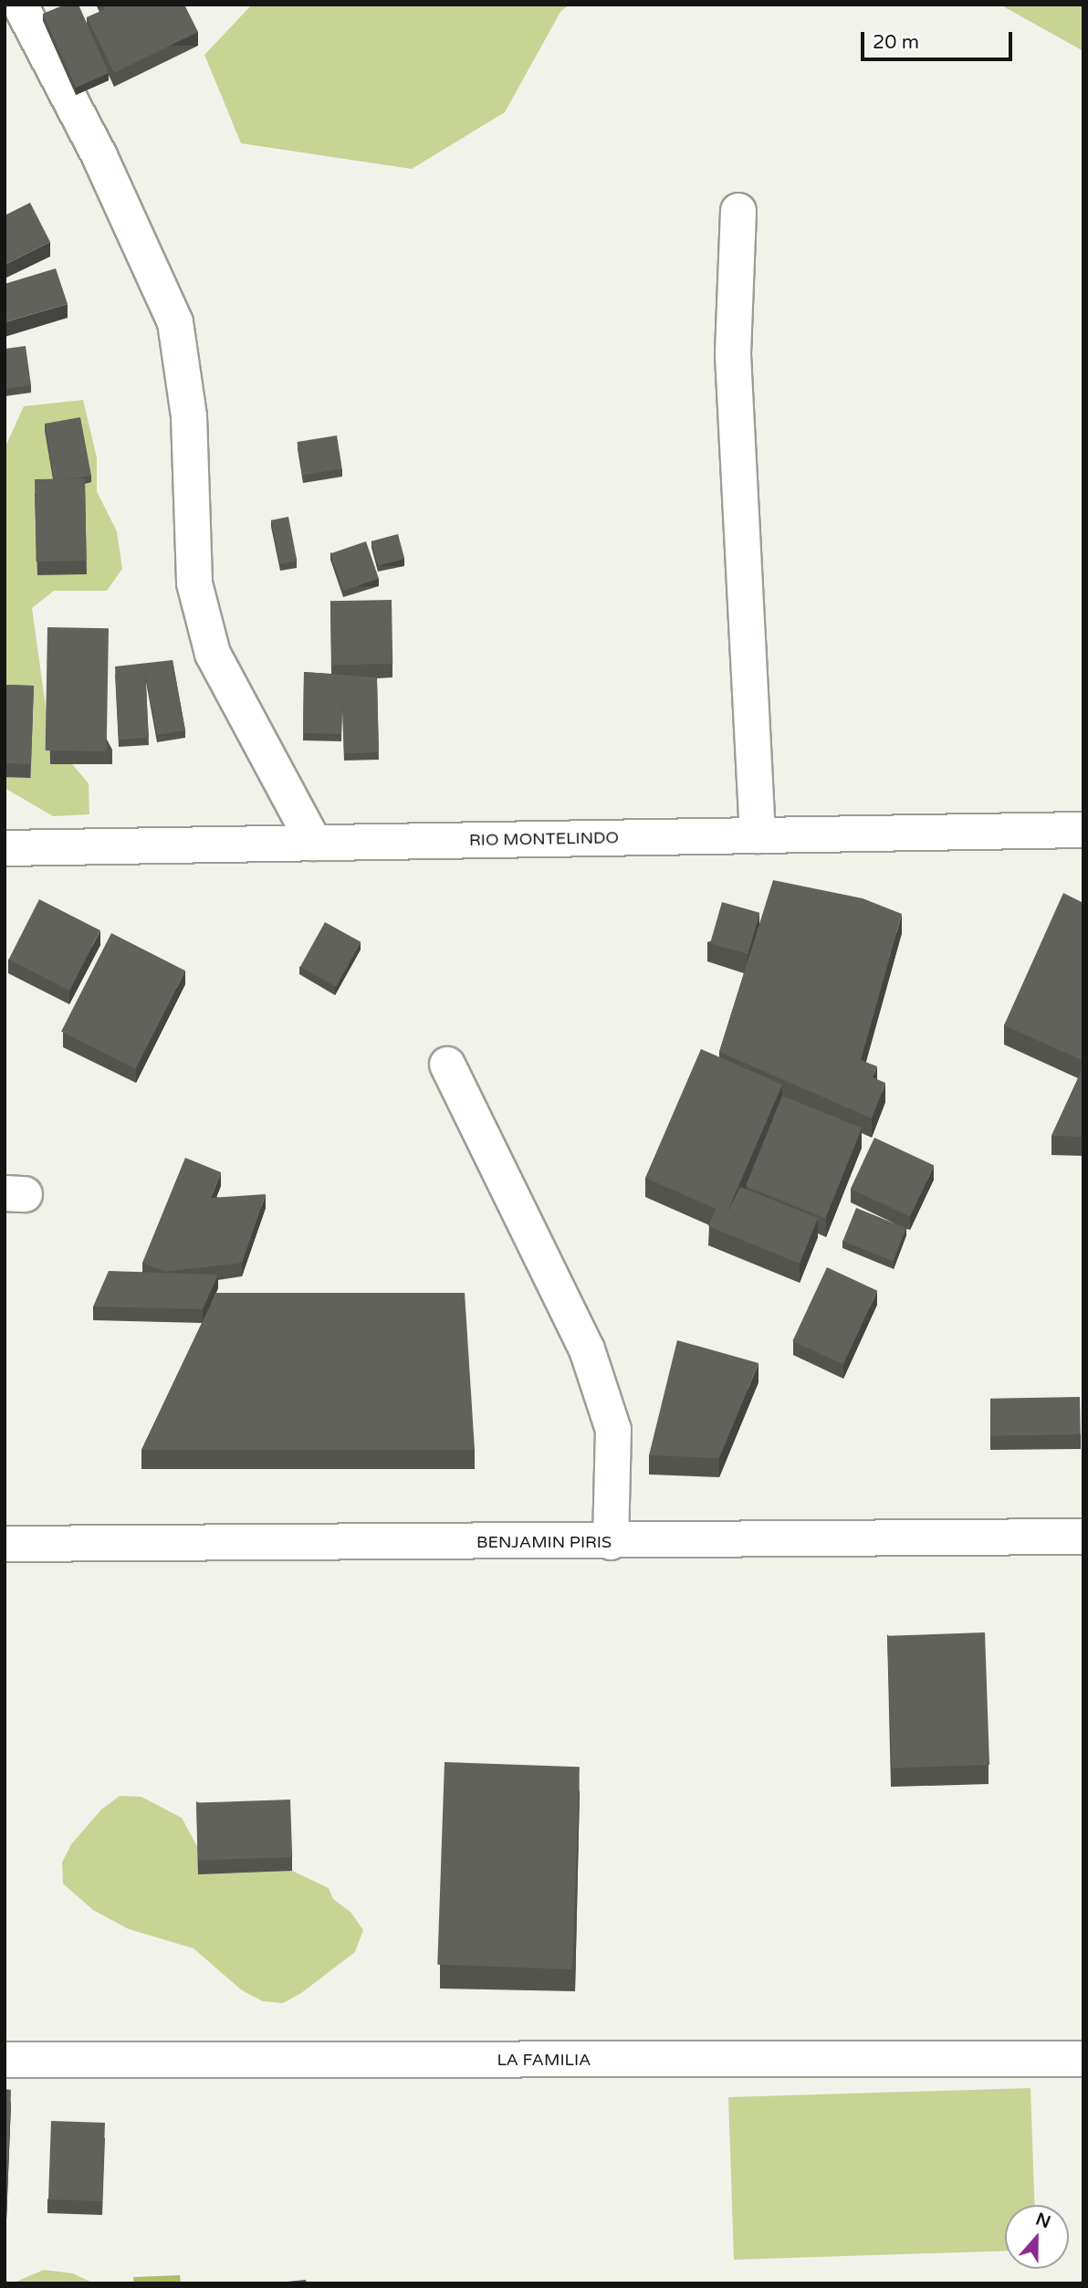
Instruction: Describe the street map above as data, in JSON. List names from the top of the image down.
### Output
{
  "streets": {
    "street": ["RIO MONTELINDO", "BENJAMIN PIRIS", "LA FAMILIA"]
  },
  "scale_bar": "20 m",
  "north": "top"
}
